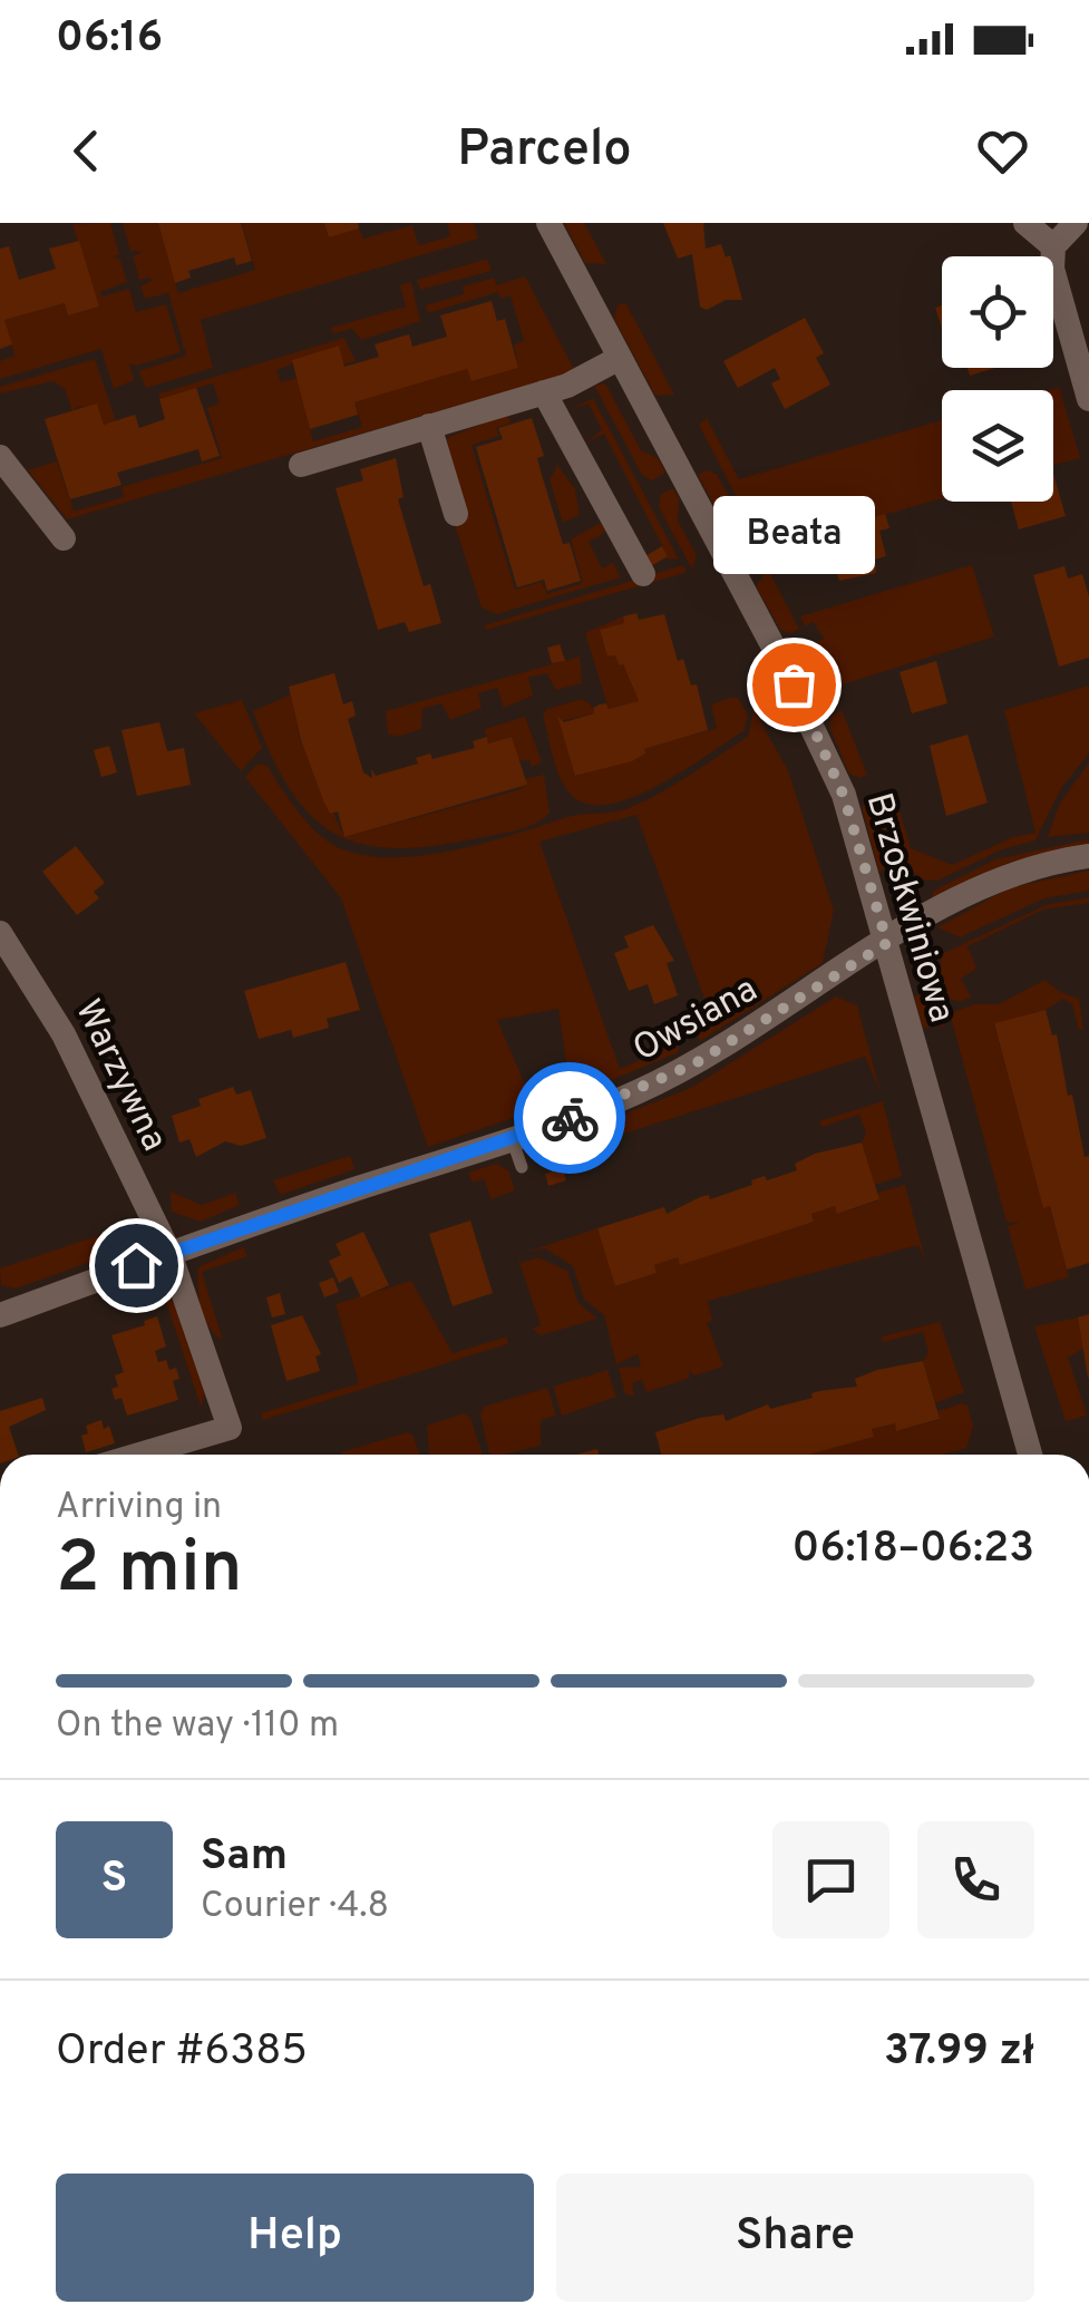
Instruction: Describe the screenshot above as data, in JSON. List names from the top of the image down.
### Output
{
  "streets": {
    "street": ["Brzoskwiniowa", "Owsiana", "Warzywna"]
  },
  "crossings": [
    ["Brzoskwiniowa", "Owsiana"],
    ["Owsiana", "Warzywna"]
  ],
  "places": ["Beata"],
  "page": {
    "status": "06:16",
    "header": "Parcelo",
    "bubble": "Beata",
    "heading": ["2 min", "Arriving in", "06:18–06:23"],
    "panel": [
      "Sam",
      "Courier · 4.8",
      "Order #6385",
      "37.99 zł"
    ],
    "bar": "On the way · 110 m",
    "round": "S",
    "buttons": ["Help", "Share"]
  }
}
